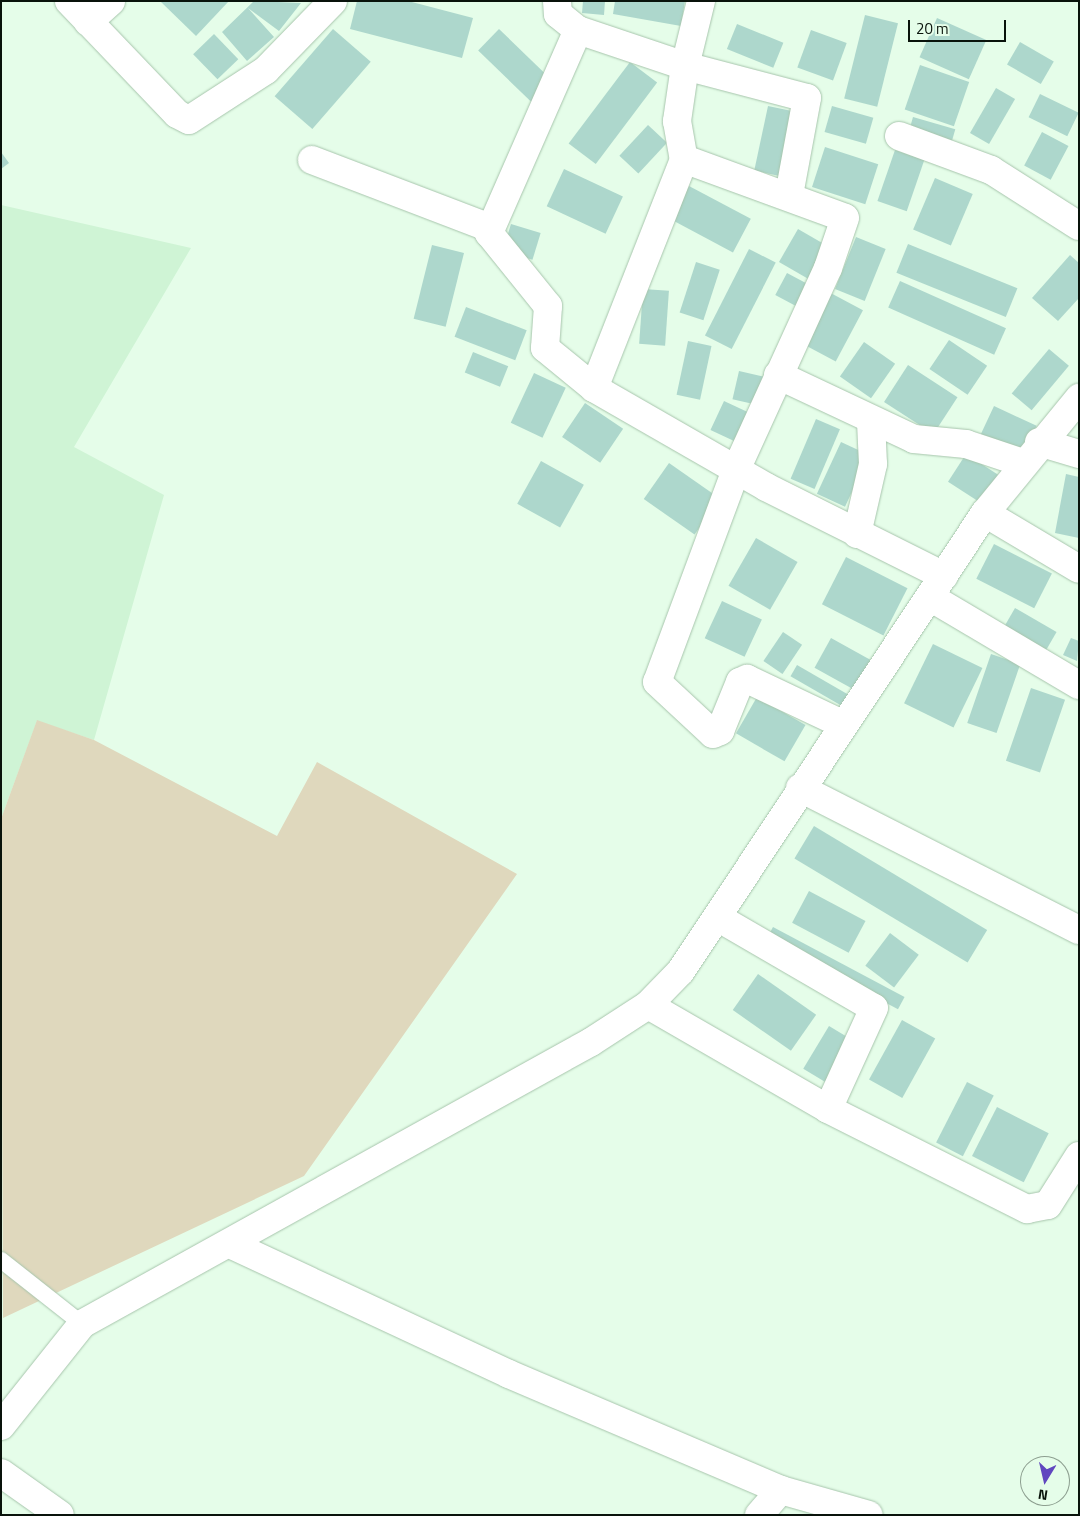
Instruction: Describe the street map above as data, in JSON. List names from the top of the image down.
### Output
{
  "scale_bar": "20 m",
  "north": "bottom"
}
